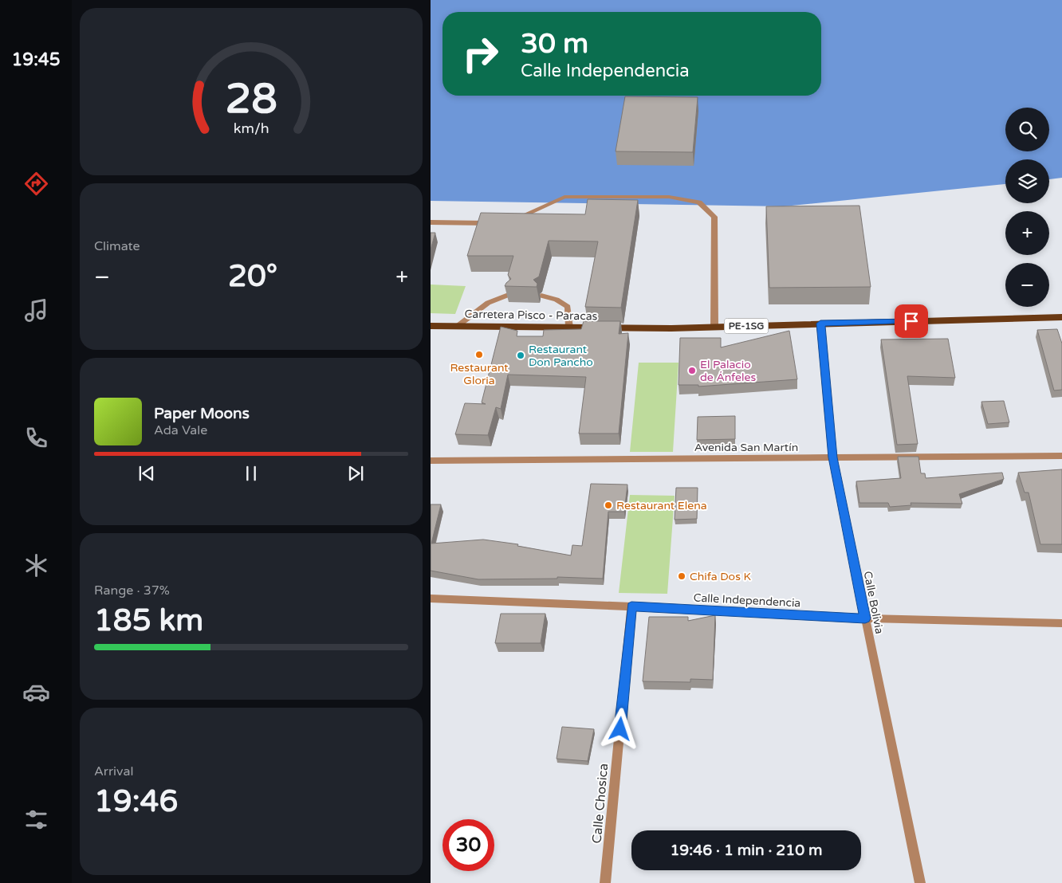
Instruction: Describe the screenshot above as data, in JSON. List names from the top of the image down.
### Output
{
  "streets": {
    "main road": ["Carretera Pisco - Paracas", "PE-1SG"],
    "street": [
      "Avenida San Martín",
      "Calle Independencia",
      "Calle Bolivia",
      "Calle Chosica"
    ]
  },
  "crossings": [
    ["Carretera Pisco - Paracas", "Calle Bolivia"],
    ["Avenida San Martín", "Calle Bolivia"],
    ["Calle Independencia", "Calle Bolivia"],
    ["Calle Independencia", "Calle Chosica"]
  ],
  "places": [
    "Restaurant Gloria",
    "Restaurant Don Pancho",
    "El Palacio de Ánfeles",
    "Restaurant Elena",
    "Chifa Dos K"
  ],
  "page": {
    "tabs": "19:45",
    "turn": ["30 m", "Calle Independencia"],
    "map_buttons": ["+", "−"],
    "tile": [
      "Climate",
      ["Range · 37%", "185 km"],
      ["Arrival", "19:46"]
    ],
    "heat": ["−", "20°", "+"],
    "song": ["Paper Moons", "Ada Vale"],
    "limit": "30",
    "trip": "19:46 · 1 min · 210 m",
    "gauge": ["28", "km/h"]
  }
}
